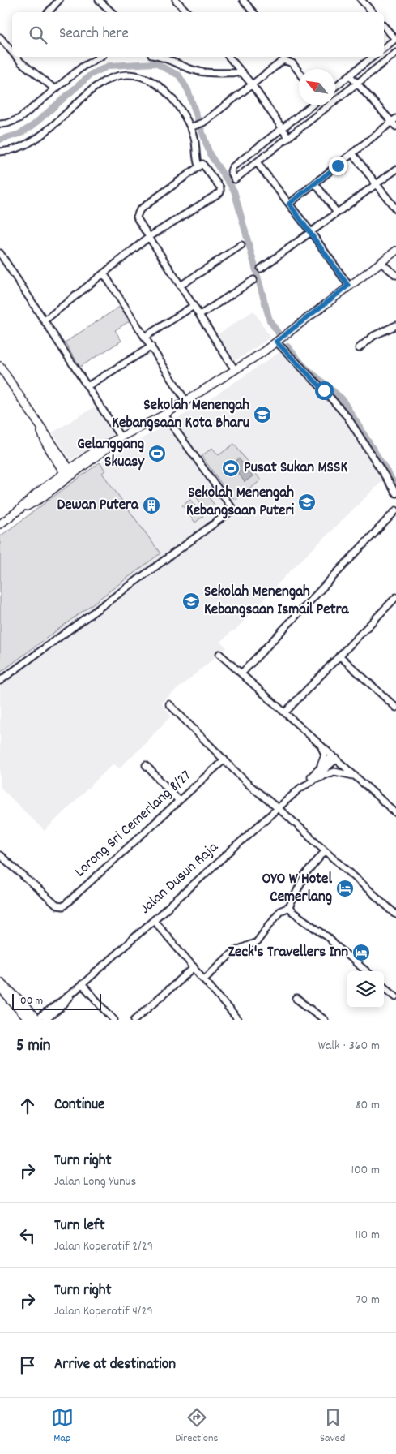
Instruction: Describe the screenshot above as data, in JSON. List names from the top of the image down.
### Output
{
  "streets": {
    "street": ["Lorong Sri Cemerlang 8/27", "Jalan Dusun Raja"]
  },
  "places": {
    "school or university": ["Sekolah Menengah Kebangsaan Kota Bharu", "Sekolah Menengah Kebangsaan Puteri", "Sekolah Menengah Kebangsaan Ismail Petra"],
    "sports": ["Gelanggang Skuasy", "Pusat Sukan MSSK"],
    "building": ["Dewan Putera"],
    "hotel": ["OYO W Hotel Cemerlang", "Zeck's Travellers Inn"]
  },
  "scale_bar": "100 m",
  "north": "top left",
  "page": {
    "search": "Search here",
    "scale": "100 m",
    "heading": ["5 min", "Walk · 360 m"],
    "list": [
      ["Continue", "80 m"],
      ["Turn right", "Jalan Long Yunus", "100 m"],
      ["Turn left", "Jalan Koperatif 2/29", "110 m"],
      ["Turn right", "Jalan Koperatif 4/29", "70 m"],
      "Arrive at destination"
    ],
    "nav": ["Map", "Directions", "Saved"]
  }
}
